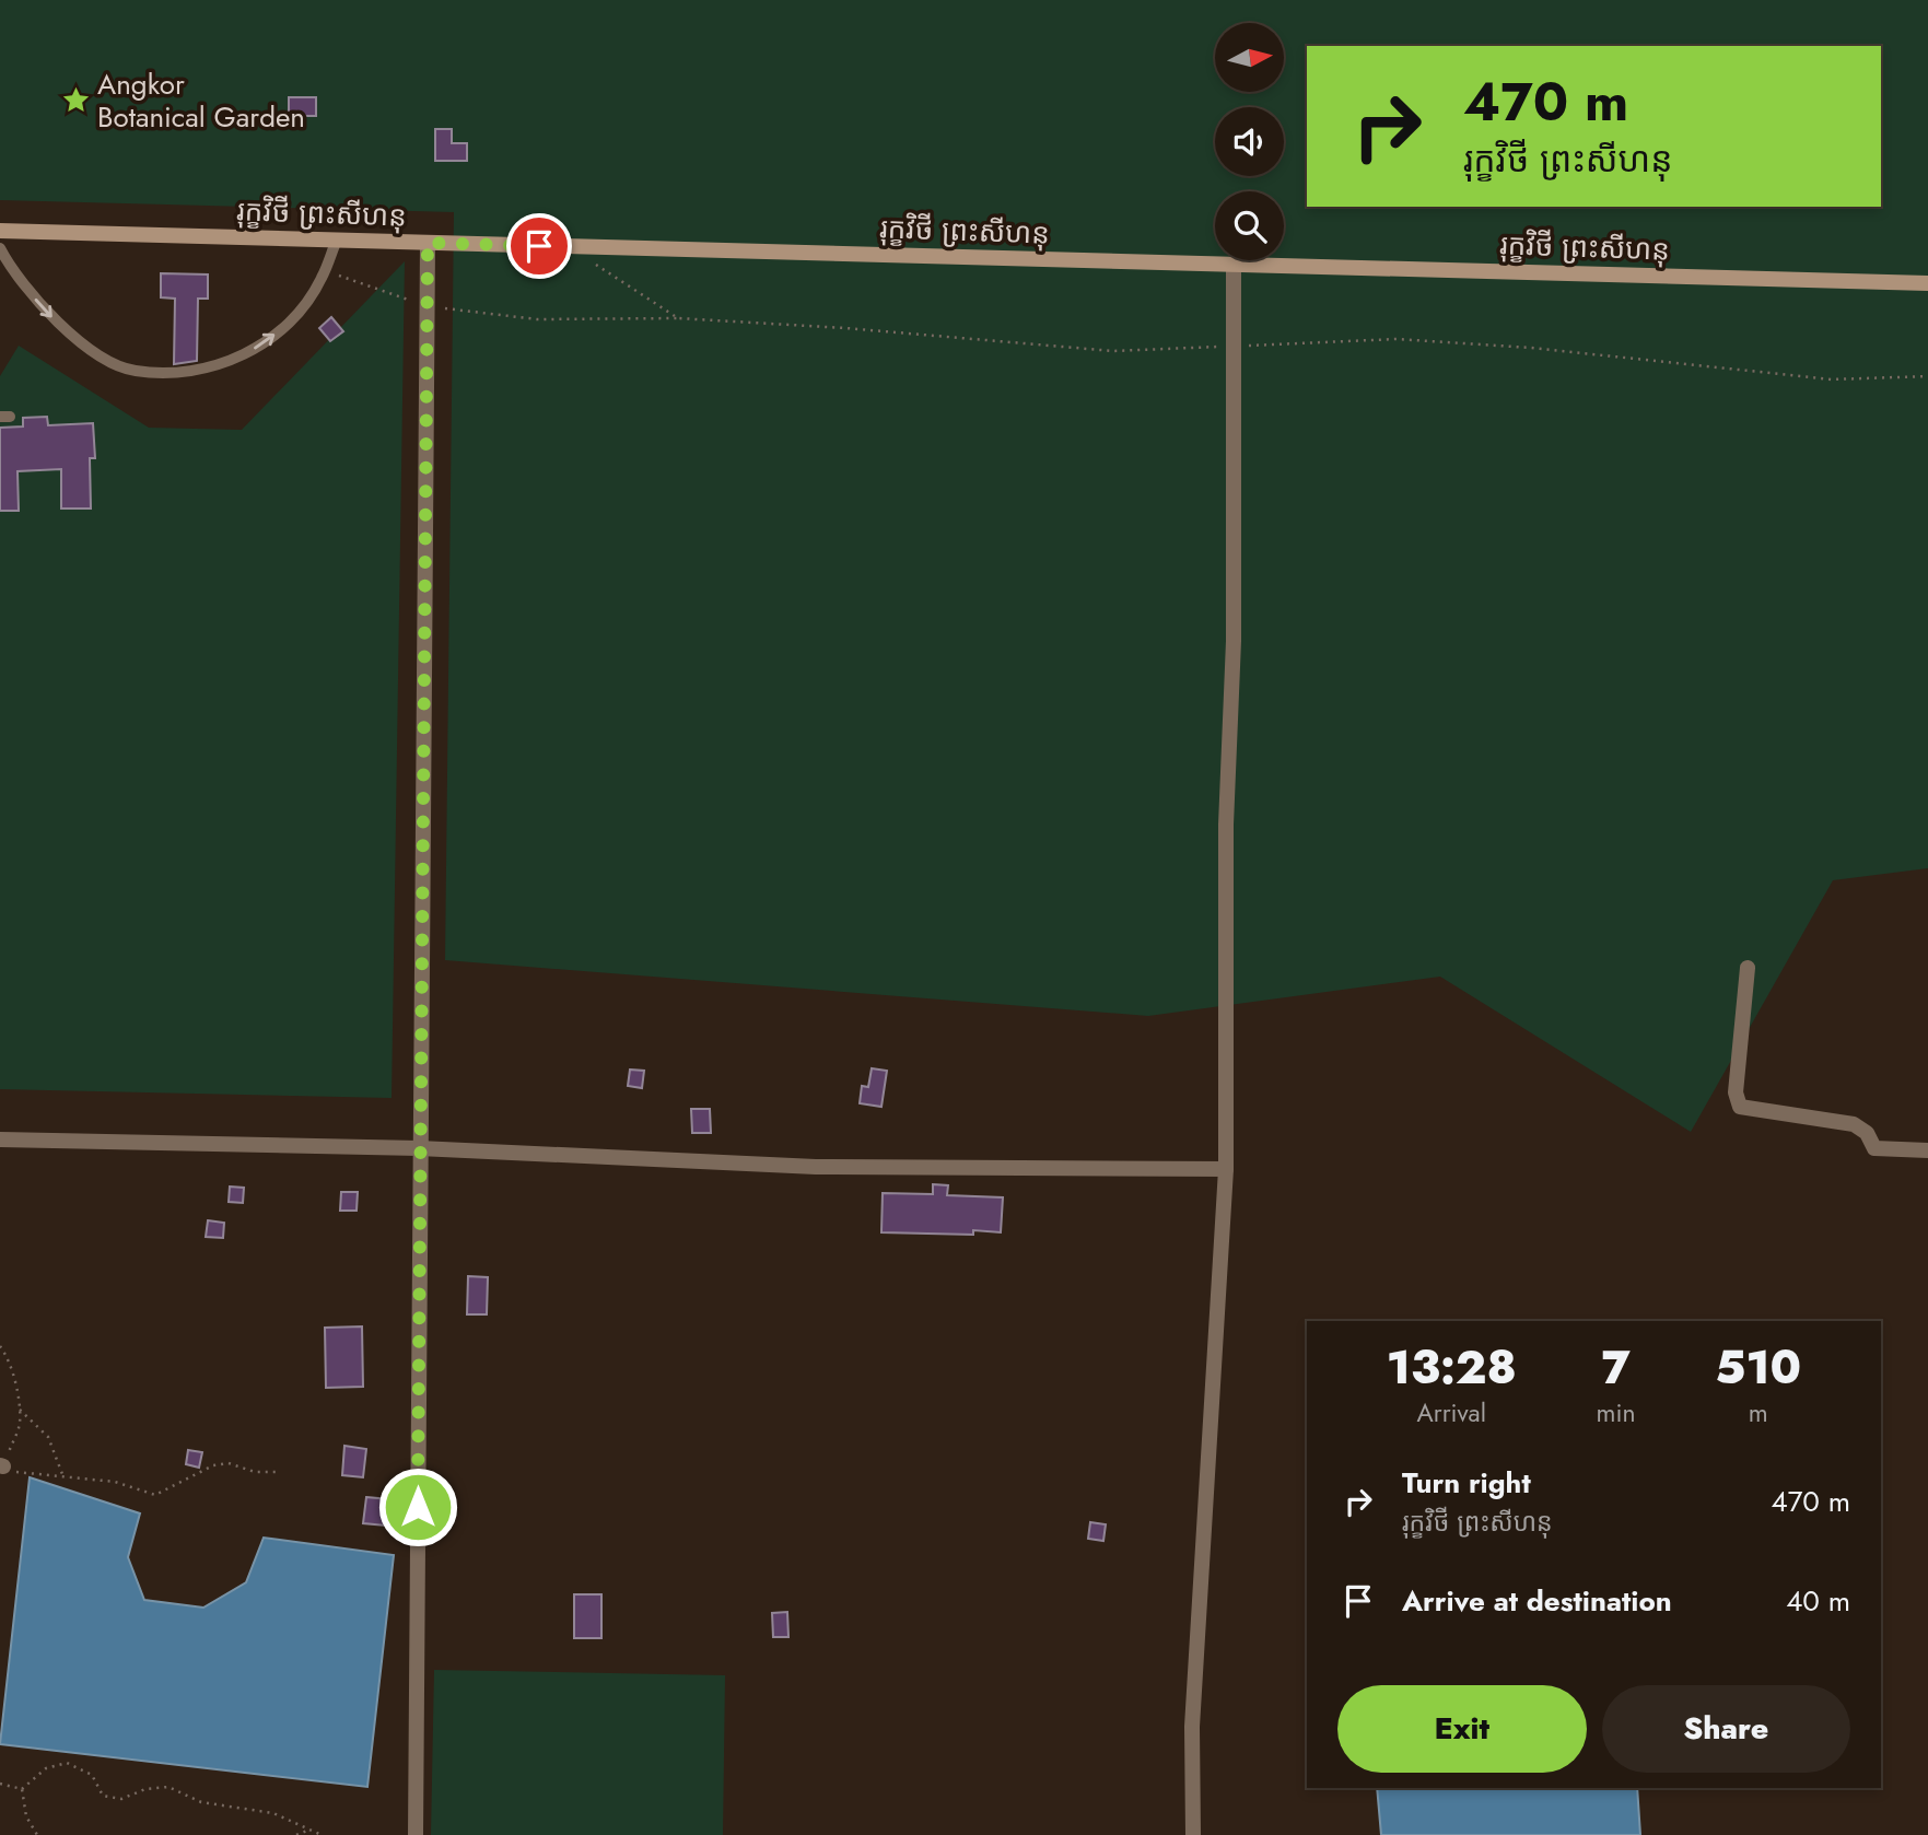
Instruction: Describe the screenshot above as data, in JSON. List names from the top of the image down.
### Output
{
  "streets": {
    "street": ["រុក្ខវិថី ព្រះសីហនុ"]
  },
  "places": {
    "place": ["Angkor Botanical Garden"]
  },
  "north": "right",
  "page": {
    "turn": ["470 m", "រុក្ខវិថី ព្រះសីហនុ"],
    "eta": [
      "13:28",
      "Arrival",
      "7",
      "min",
      "510",
      "m"
    ],
    "list": [
      {
        "name": "Turn right",
        "note": "រុក្ខវិថី ព្រះសីហនុ",
        "value": "470 m"
      },
      {
        "name": "Arrive at destination",
        "value": "40 m"
      }
    ],
    "buttons": ["Exit", "Share"]
  }
}
